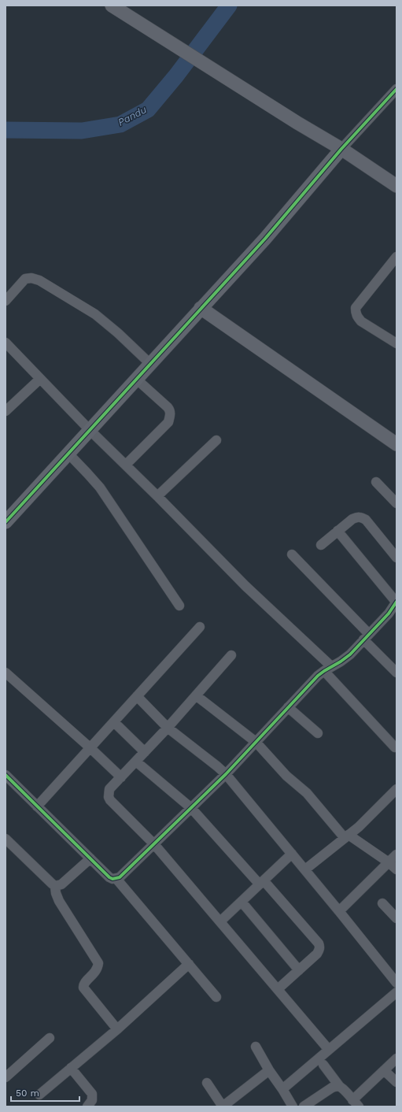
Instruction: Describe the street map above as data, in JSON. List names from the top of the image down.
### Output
{
  "water": ["Pandu"],
  "scale_bar": "50 m"
}
